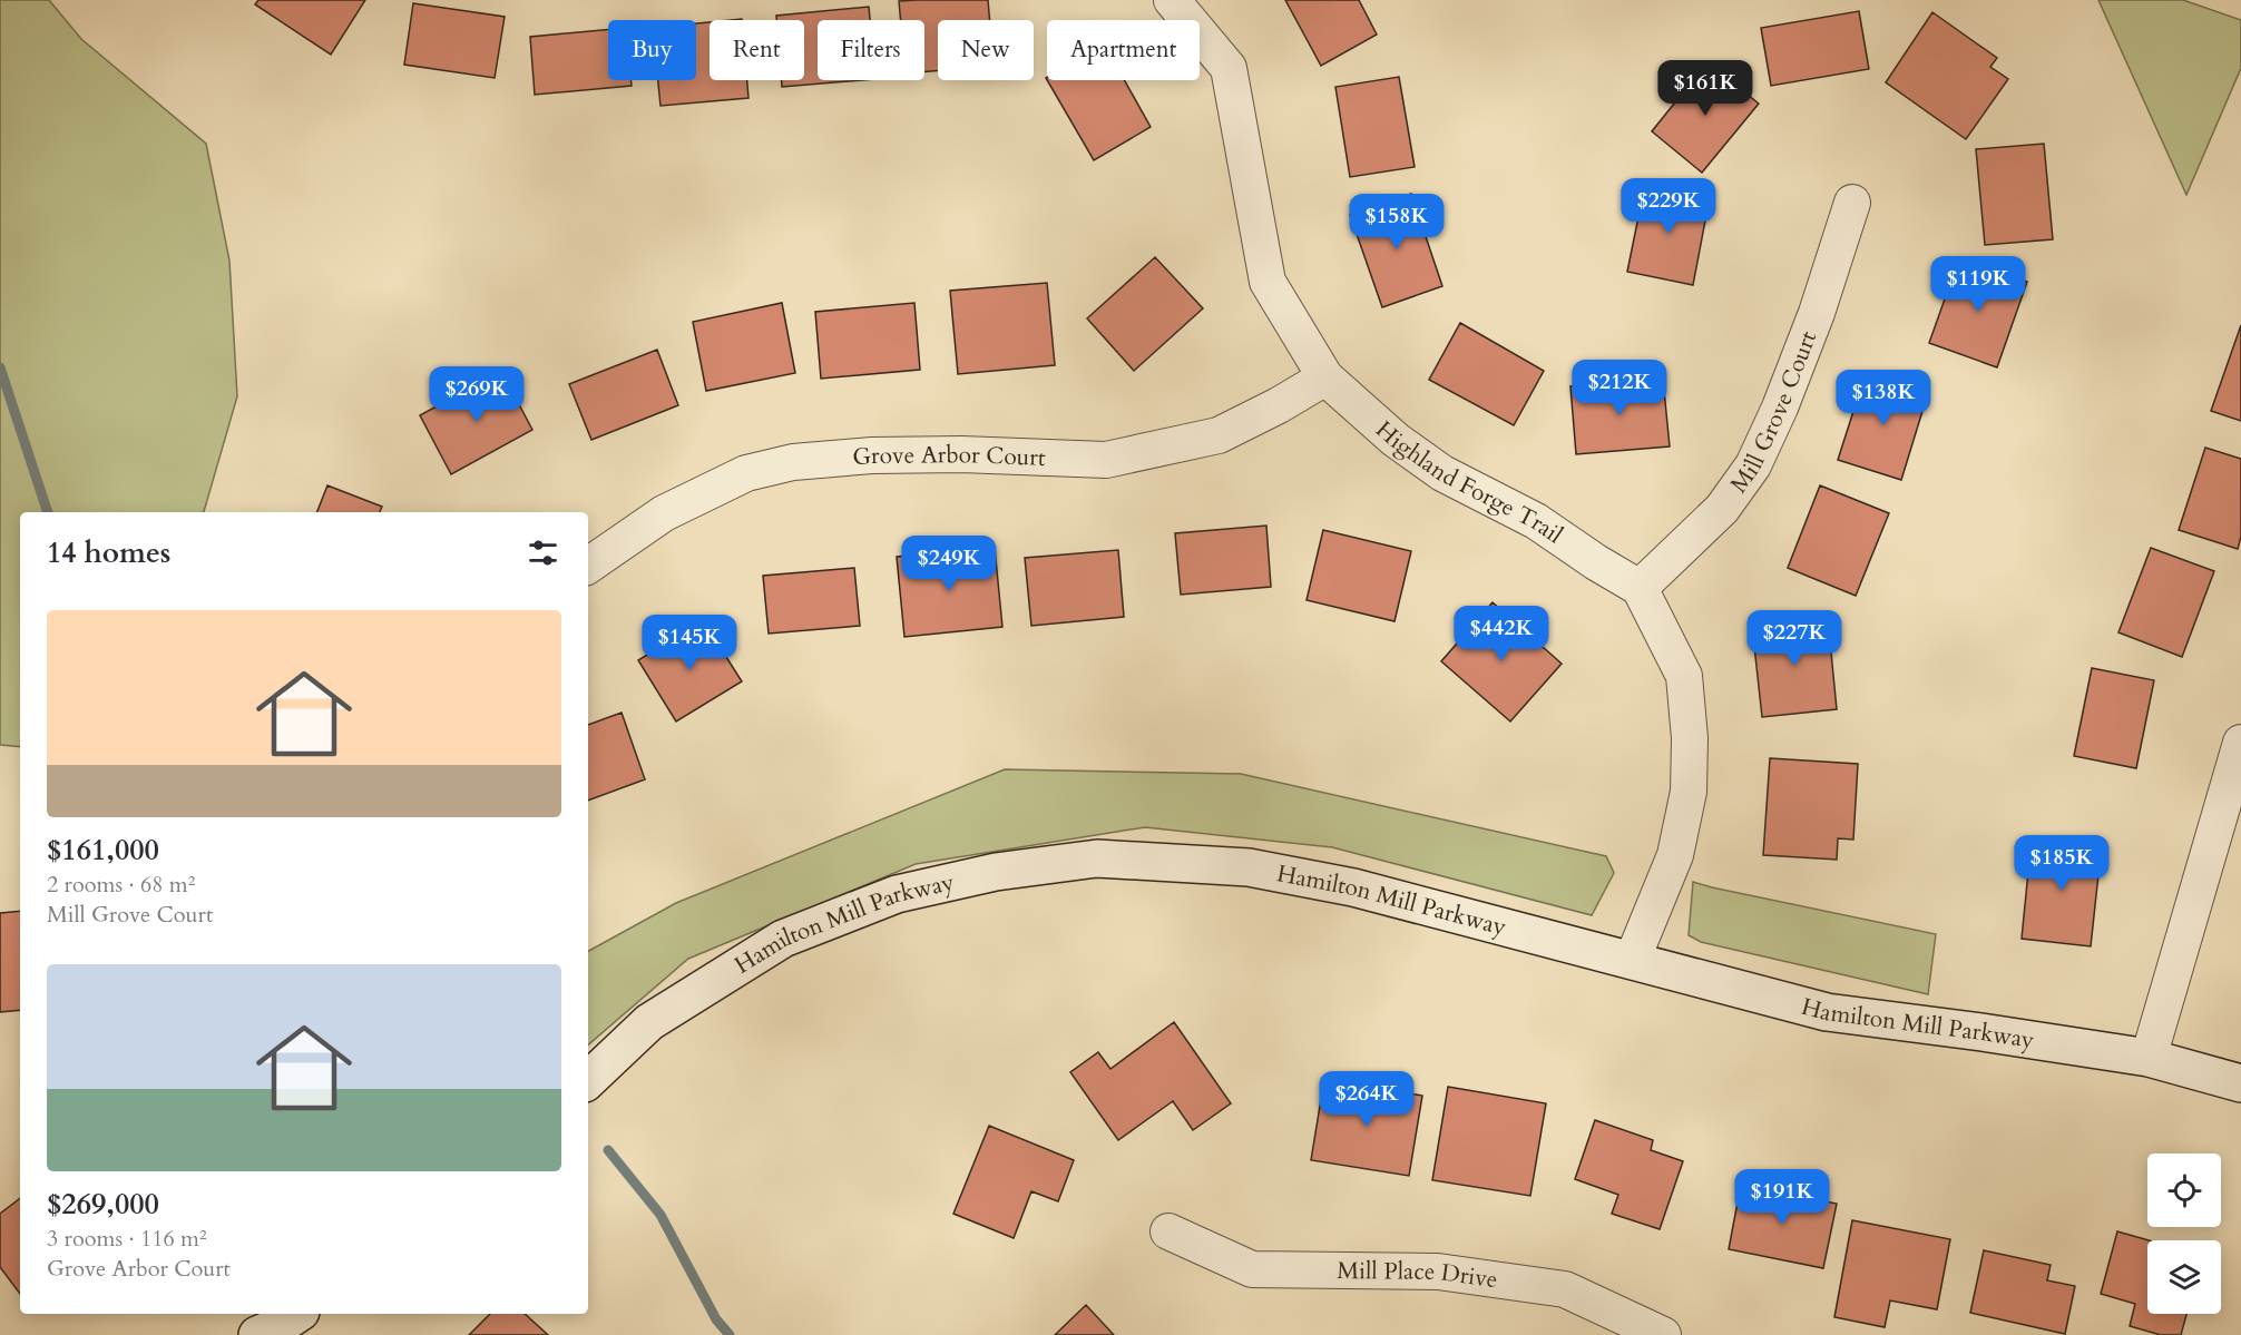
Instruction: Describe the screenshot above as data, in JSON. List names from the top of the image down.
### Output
{
  "streets": {
    "street": [
      "Mill Grove Court",
      "Grove Arbor Court",
      "Highland Forge Trail",
      "Hamilton Mill Parkway",
      "Mill Place Drive"
    ]
  },
  "crossings": [
    ["Mill Grove Court", "Highland Forge Trail"],
    ["Grove Arbor Court", "Highland Forge Trail"]
  ],
  "page": {
    "chip": [
      "Buy",
      "Rent",
      "Filters",
      "New",
      "Apartment"
    ],
    "price": [
      "$161K",
      "$229K",
      "$158K",
      "$119K",
      "$212K",
      "$269K",
      "$138K",
      "$249K",
      "$442K",
      "$227K",
      "$145K",
      "$185K",
      "$264K",
      "$191K"
    ],
    "heading": "14 homes",
    "list": [
      {
        "name": "$161,000",
        "note": "2 rooms · 68 m² · Mill Grove Court"
      },
      {
        "name": "$269,000",
        "note": "3 rooms · 116 m² · Grove Arbor Court"
      }
    ]
  }
}
